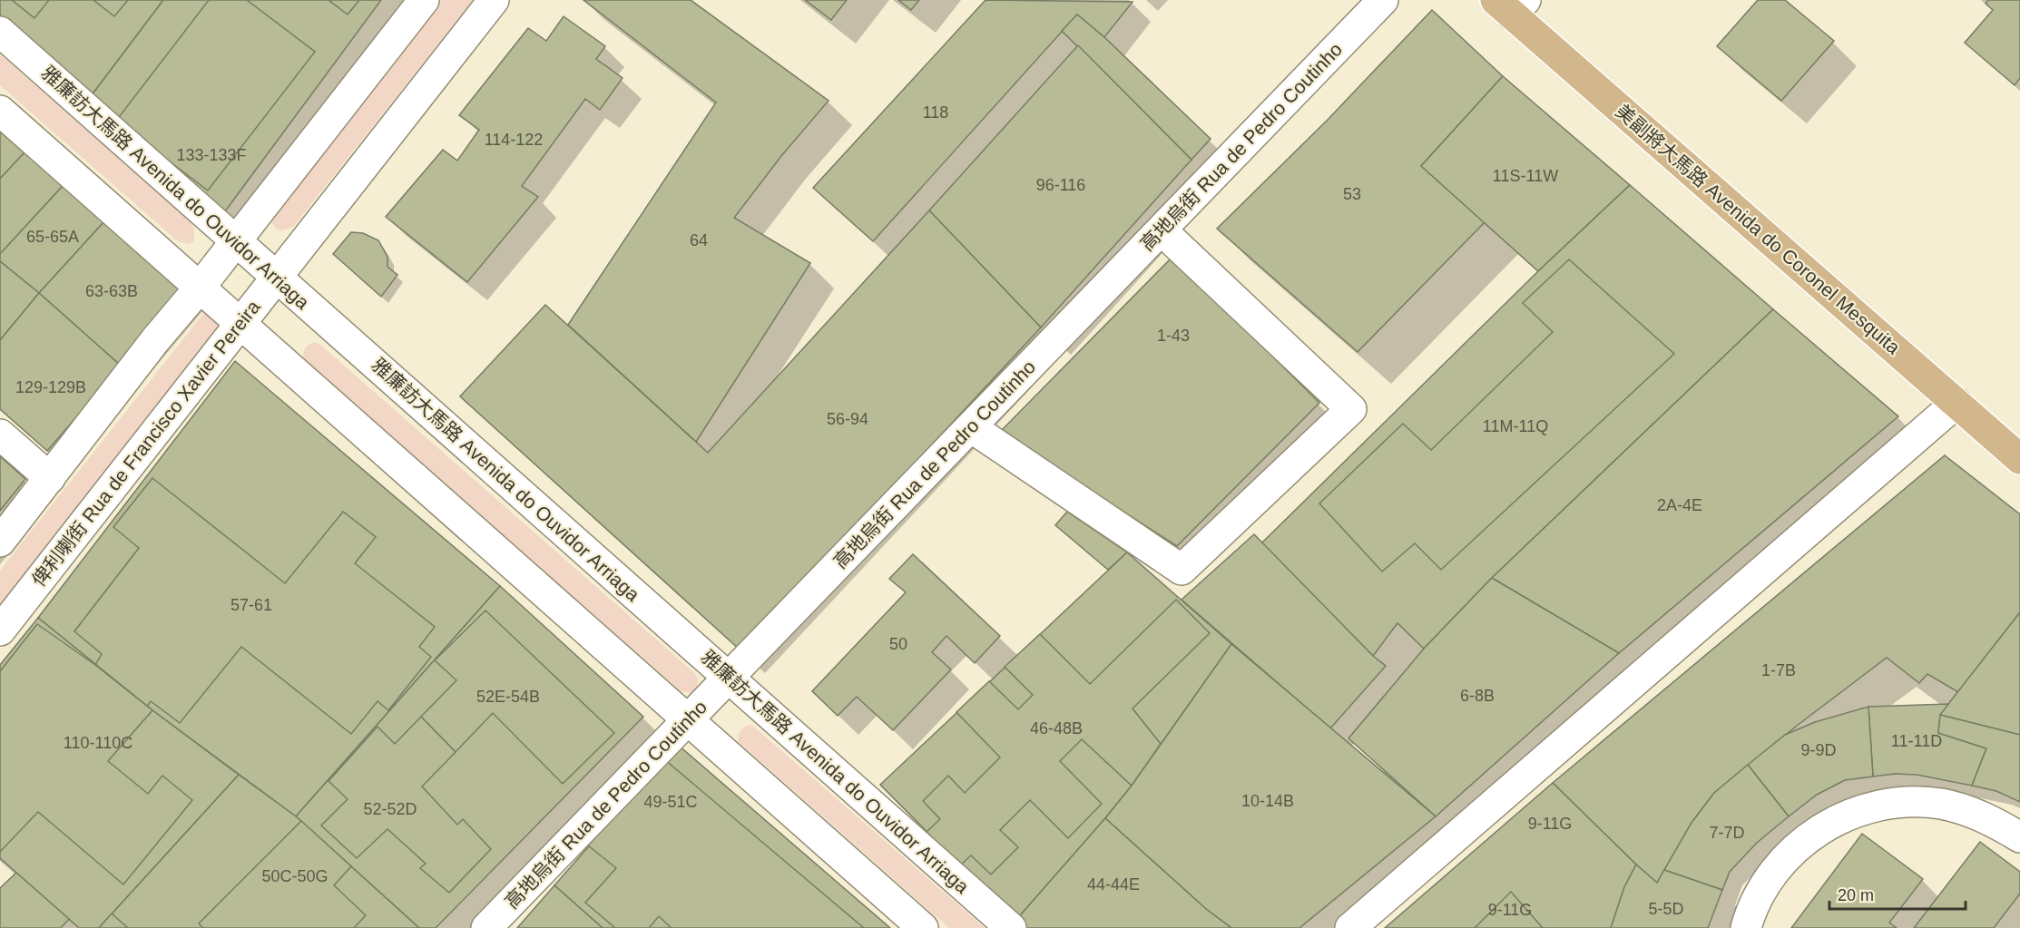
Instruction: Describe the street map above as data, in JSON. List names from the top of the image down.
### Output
{
  "streets": {
    "main road": ["美副將大馬路 Avenida do Coronel Mesquita"],
    "street": ["高地烏街 Rua de Pedro Coutinho", "雅廉訪大馬路 Avenida do Ouvidor Arriaga", "俾利喇街 Rua de Francisco Xavier Pereira"]
  },
  "crossings": [
    ["高地烏街 Rua de Pedro Coutinho", "雅廉訪大馬路 Avenida do Ouvidor Arriaga"],
    ["雅廉訪大馬路 Avenida do Ouvidor Arriaga", "俾利喇街 Rua de Francisco Xavier Pereira"]
  ],
  "house_numbers": [
    "118",
    "114-122",
    "133-133F",
    "11S-11W",
    "96-116",
    "53",
    "65-65A",
    "64",
    "63-63B",
    "1-43",
    "129-129B",
    "56-94",
    "11M-11Q",
    "2A-4E",
    "57-61",
    "50",
    "1-7B",
    "6-8B",
    "52E-54B",
    "46-48B",
    "11-11D",
    "110-110C",
    "9-9D",
    "10-14B",
    "49-51C",
    "52-52D",
    "9-11G",
    "7-7D",
    "50C-50G",
    "44-44E",
    "5-5D",
    "9-11G"
  ],
  "scale_bar": "20 m"
}
